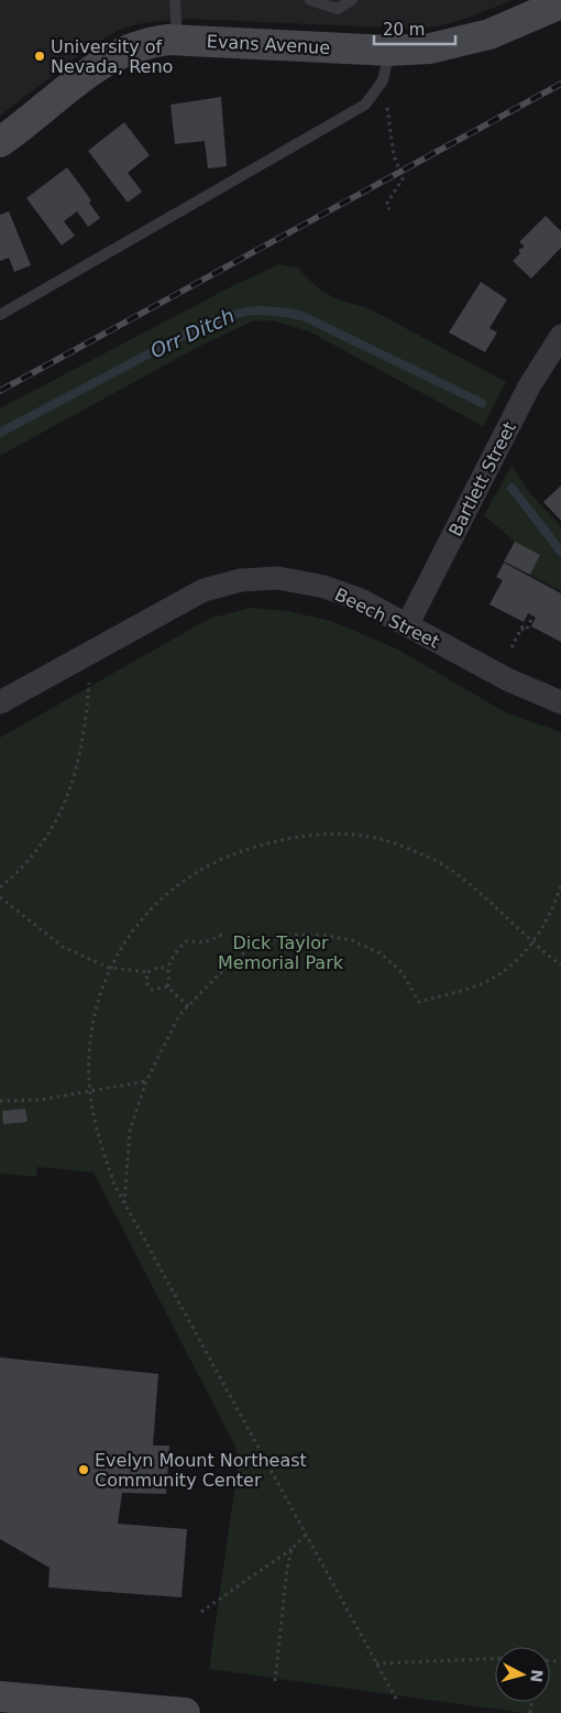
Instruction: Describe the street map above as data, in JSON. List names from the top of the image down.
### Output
{
  "streets": {
    "street": ["Evans Avenue", "Bartlett Street", "Beech Street"]
  },
  "crossings": [
    ["Bartlett Street", "Beech Street"]
  ],
  "water": ["Orr Ditch"],
  "parks": ["Dick Taylor Memorial Park"],
  "places": ["University of Nevada, Reno", "Evelyn Mount Northeast Community Center"],
  "scale_bar": "20 m",
  "north": "right"
}
